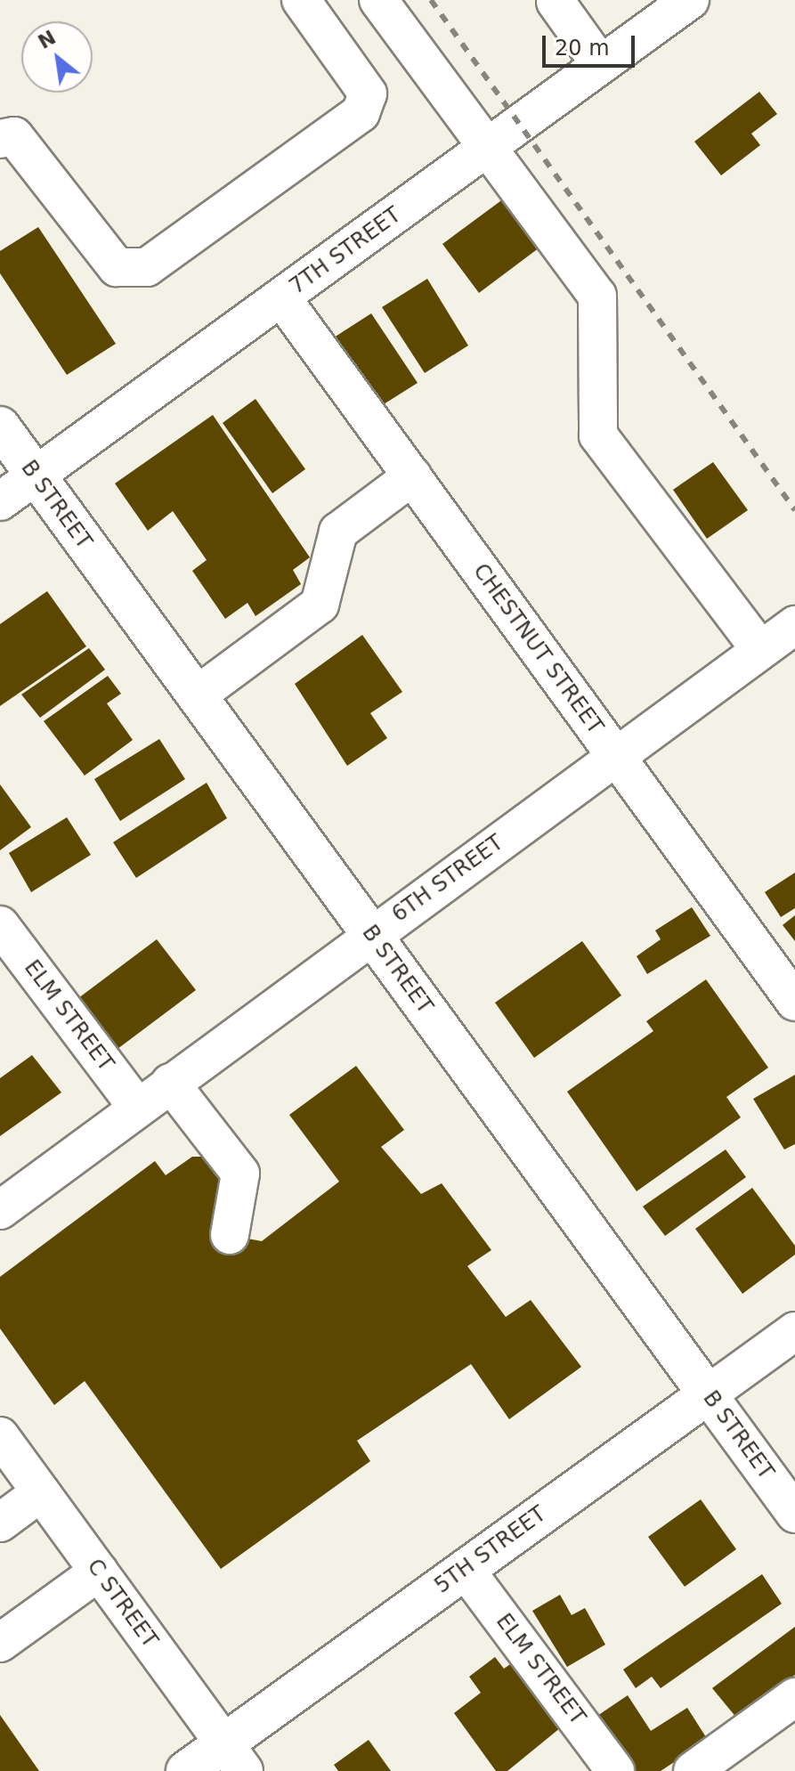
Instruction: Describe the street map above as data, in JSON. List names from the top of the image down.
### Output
{
  "streets": {
    "main road": ["B STREET", "5TH STREET"],
    "street": [
      "7TH STREET",
      "CHESTNUT STREET",
      "6TH STREET",
      "ELM STREET",
      "C STREET"
    ]
  },
  "crossings": [
    ["7TH STREET", "B STREET"],
    ["7TH STREET", "CHESTNUT STREET"],
    ["B STREET", "6TH STREET"],
    ["B STREET", "5TH STREET"],
    ["CHESTNUT STREET", "6TH STREET"],
    ["6TH STREET", "ELM STREET"],
    ["ELM STREET", "5TH STREET"],
    ["5TH STREET", "C STREET"]
  ],
  "scale_bar": "20 m",
  "north": "top left"
}
